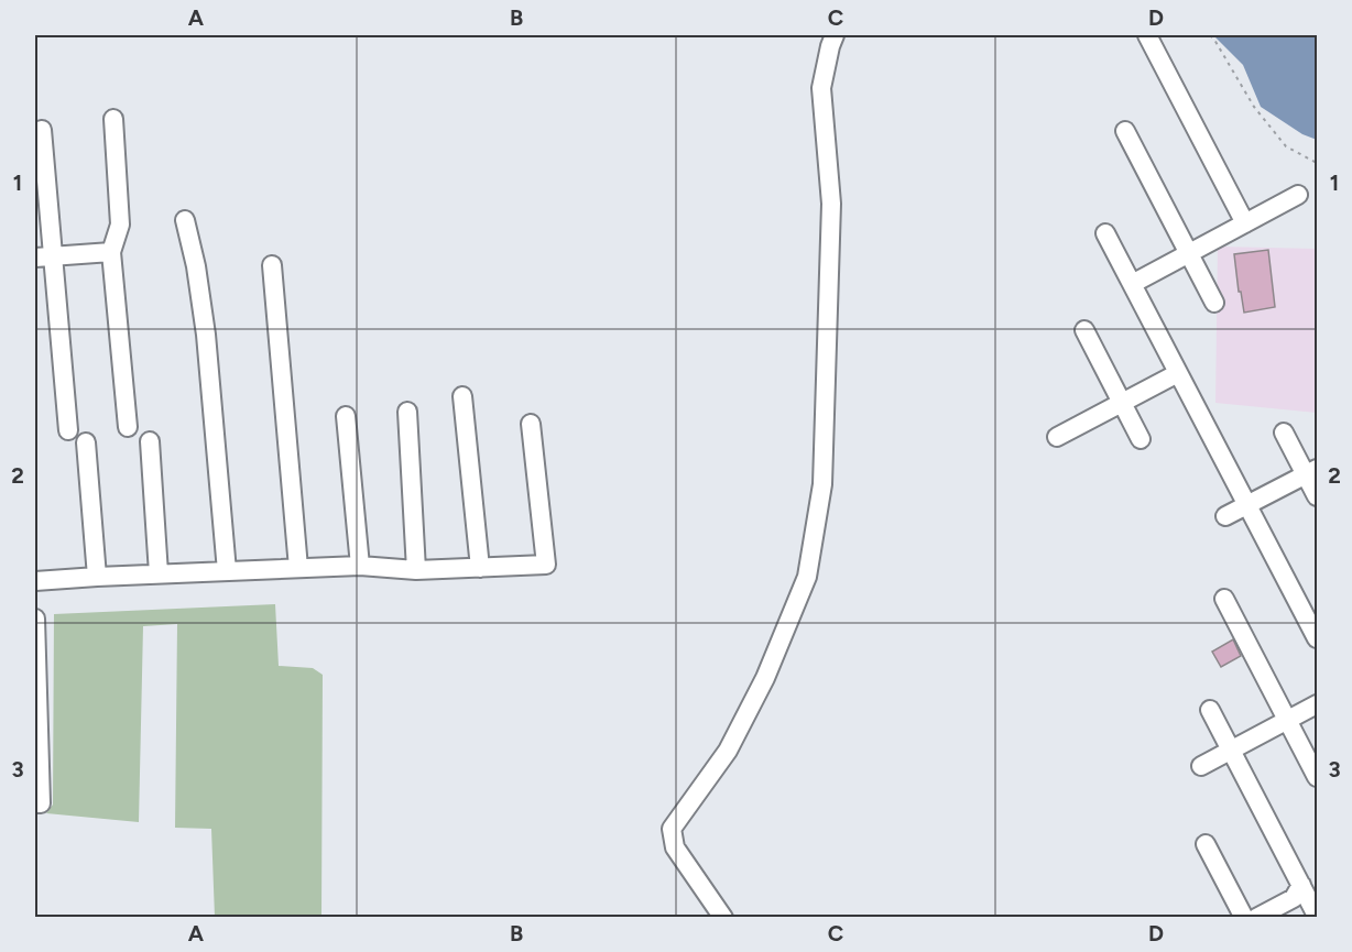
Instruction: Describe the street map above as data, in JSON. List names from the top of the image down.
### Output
{
  "grid": {
    "columns": [
      "A",
      "B",
      "C",
      "D"
    ],
    "rows": ["1", "2", "3"]
  }
}
